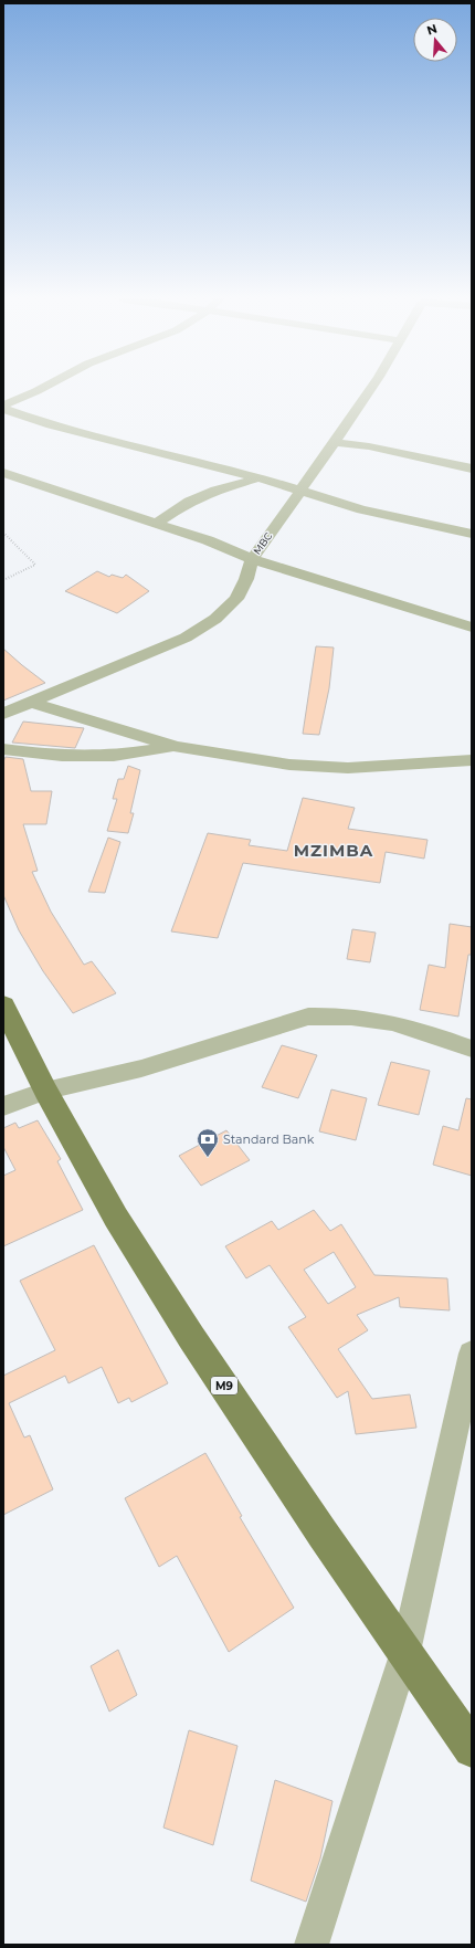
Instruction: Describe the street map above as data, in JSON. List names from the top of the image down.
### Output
{
  "streets": {
    "main road": ["M9"],
    "street": ["MBC"]
  },
  "districts": ["MZIMBA"],
  "places": {
    "bank": ["Standard Bank"]
  },
  "north": "top"
}
